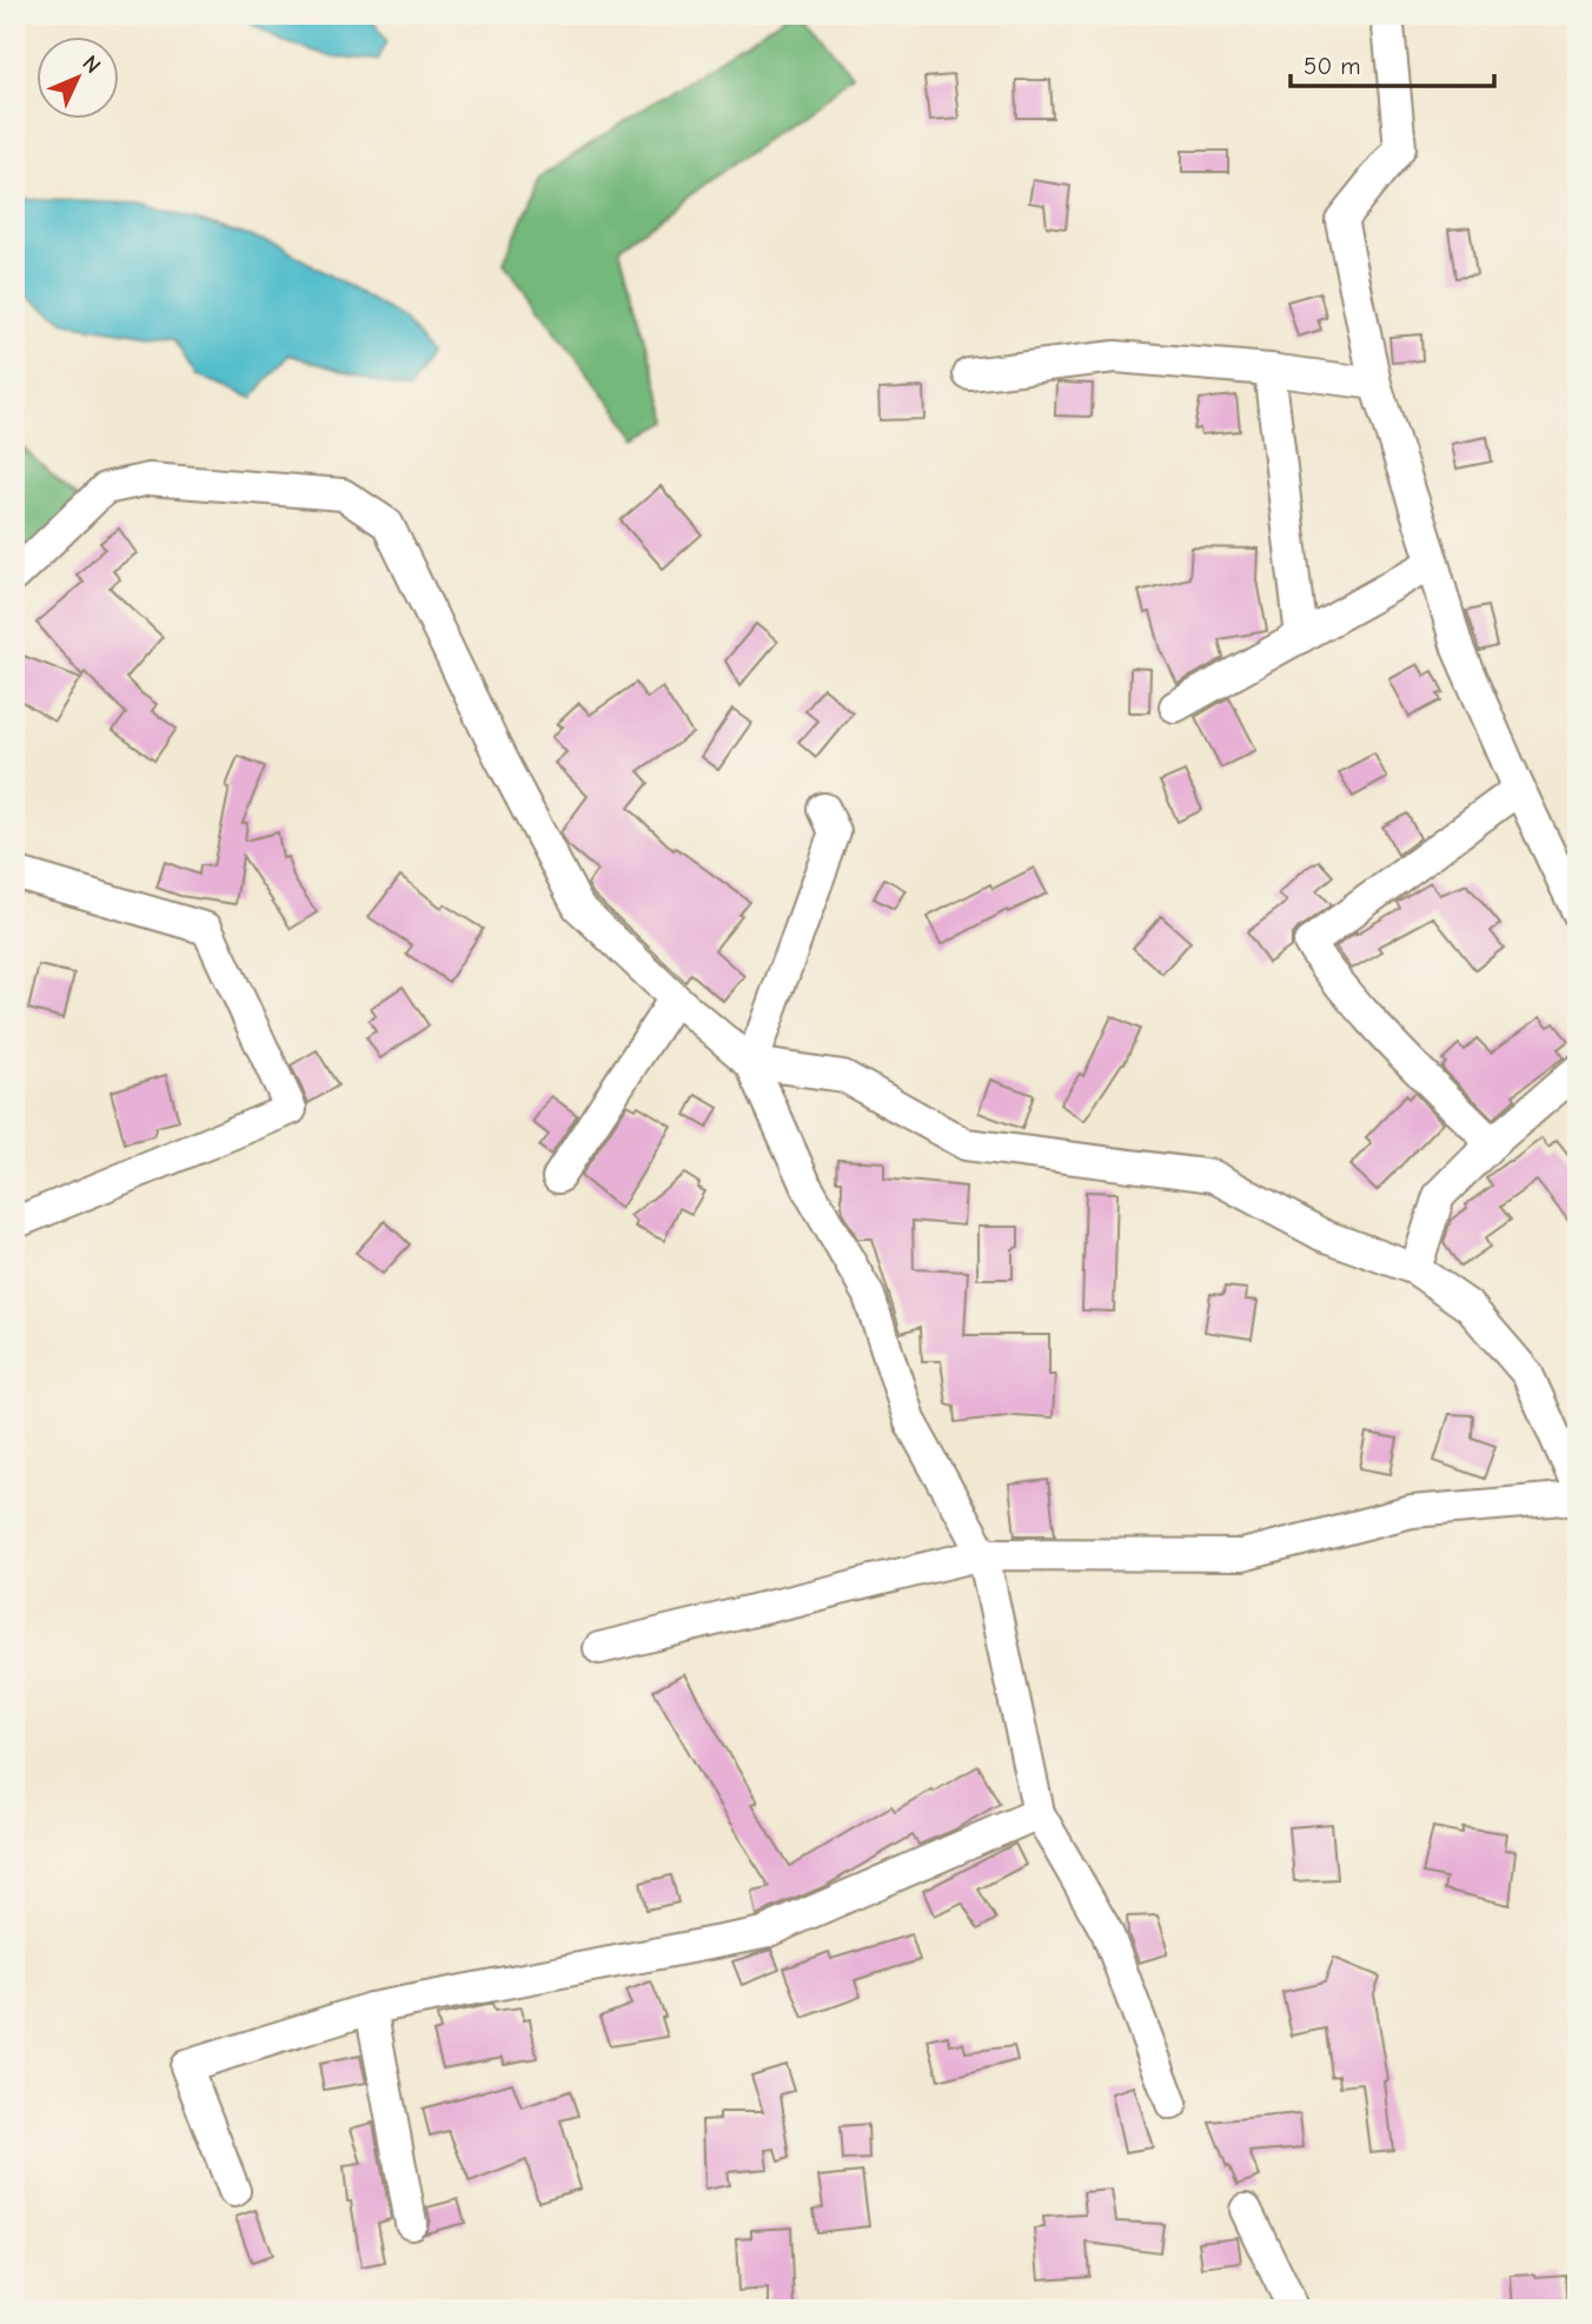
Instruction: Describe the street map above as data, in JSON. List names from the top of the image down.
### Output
{
  "scale_bar": "50 m",
  "north": "top right"
}
